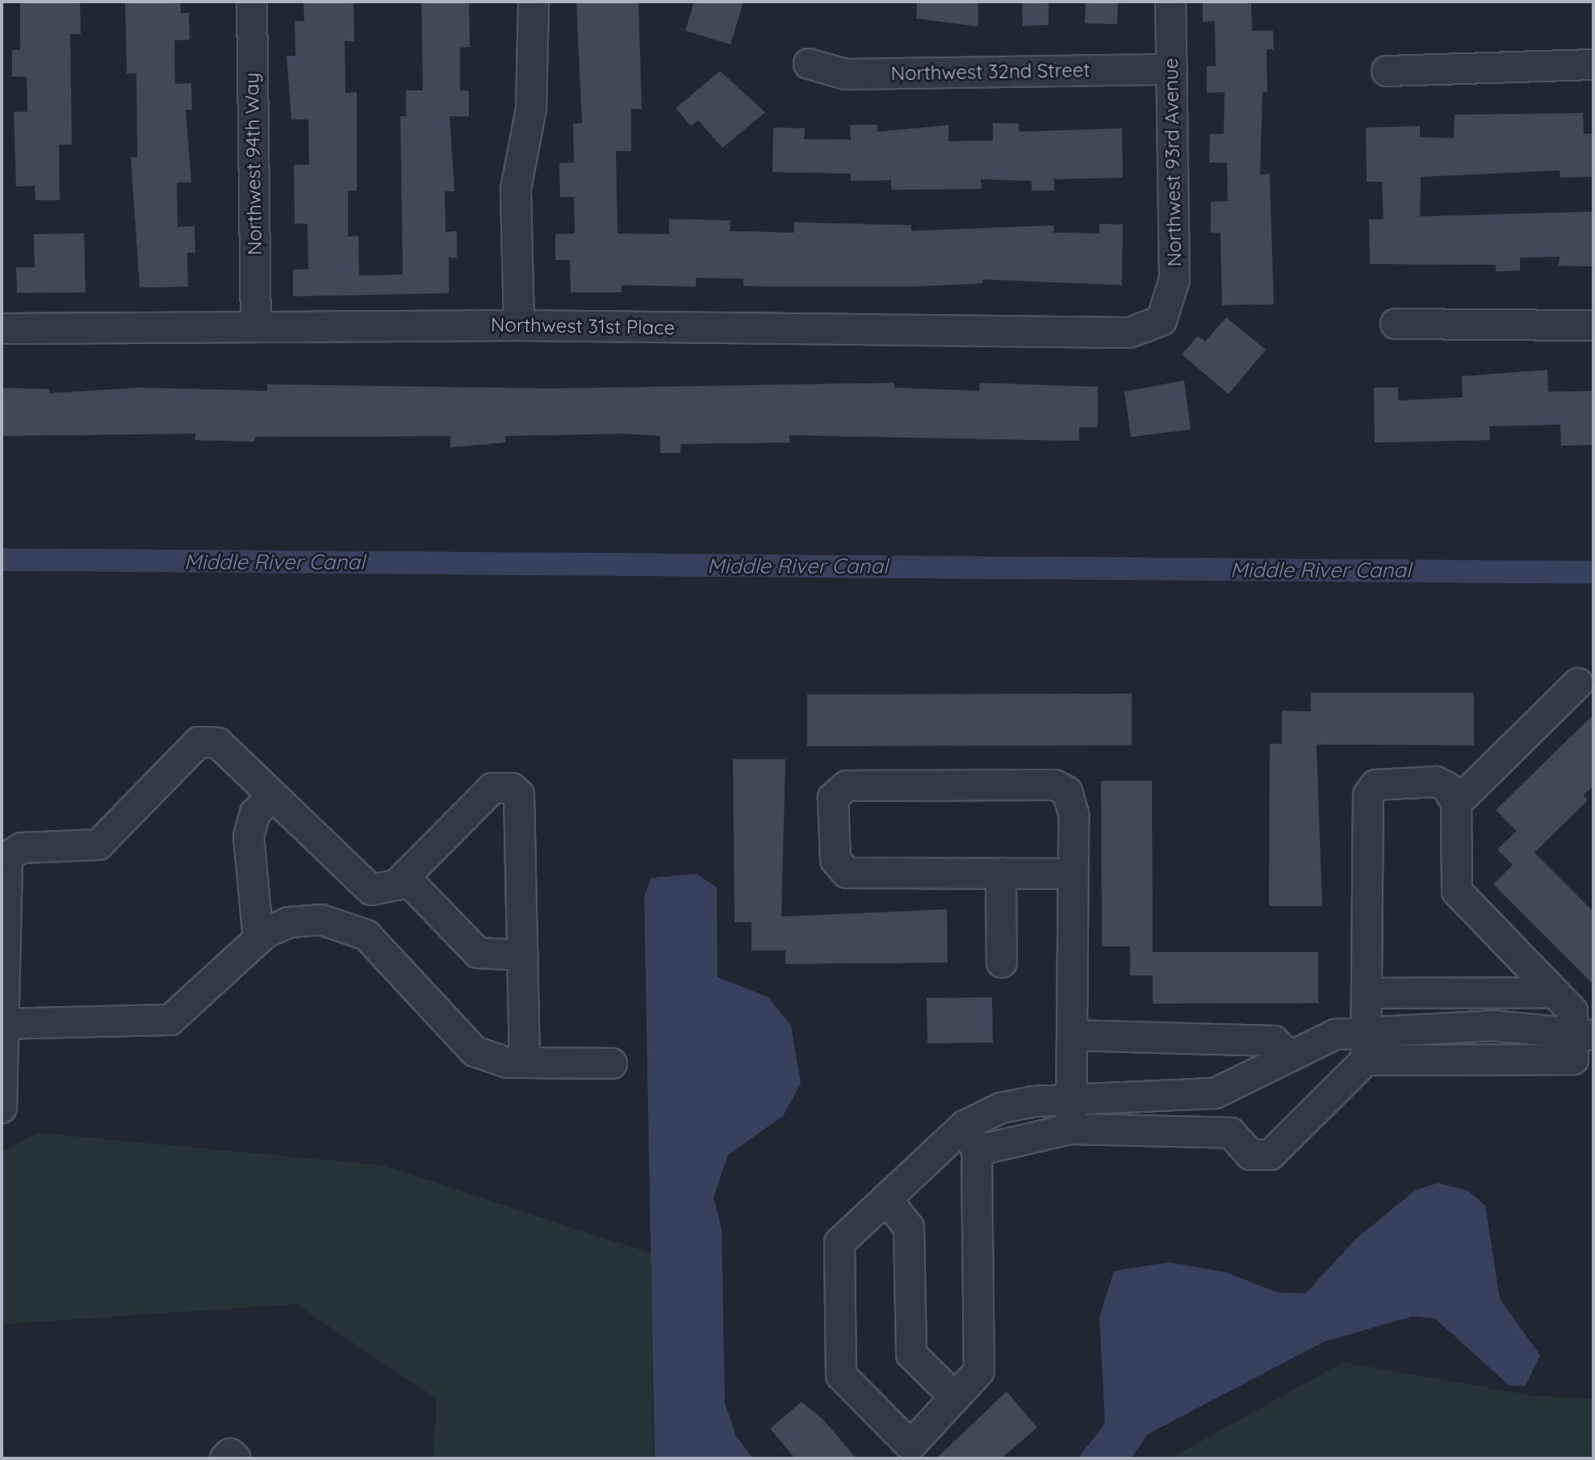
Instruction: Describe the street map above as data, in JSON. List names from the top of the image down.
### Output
{
  "streets": {
    "street": [
      "Northwest 32nd Street",
      "Northwest 93rd Avenue",
      "Northwest 94th Way",
      "Northwest 31st Place"
    ]
  },
  "crossings": [
    ["Northwest 32nd Street", "Northwest 93rd Avenue"],
    ["Northwest 93rd Avenue", "Northwest 31st Place"],
    ["Northwest 94th Way", "Northwest 31st Place"]
  ],
  "water": ["Middle River Canal"]
}
